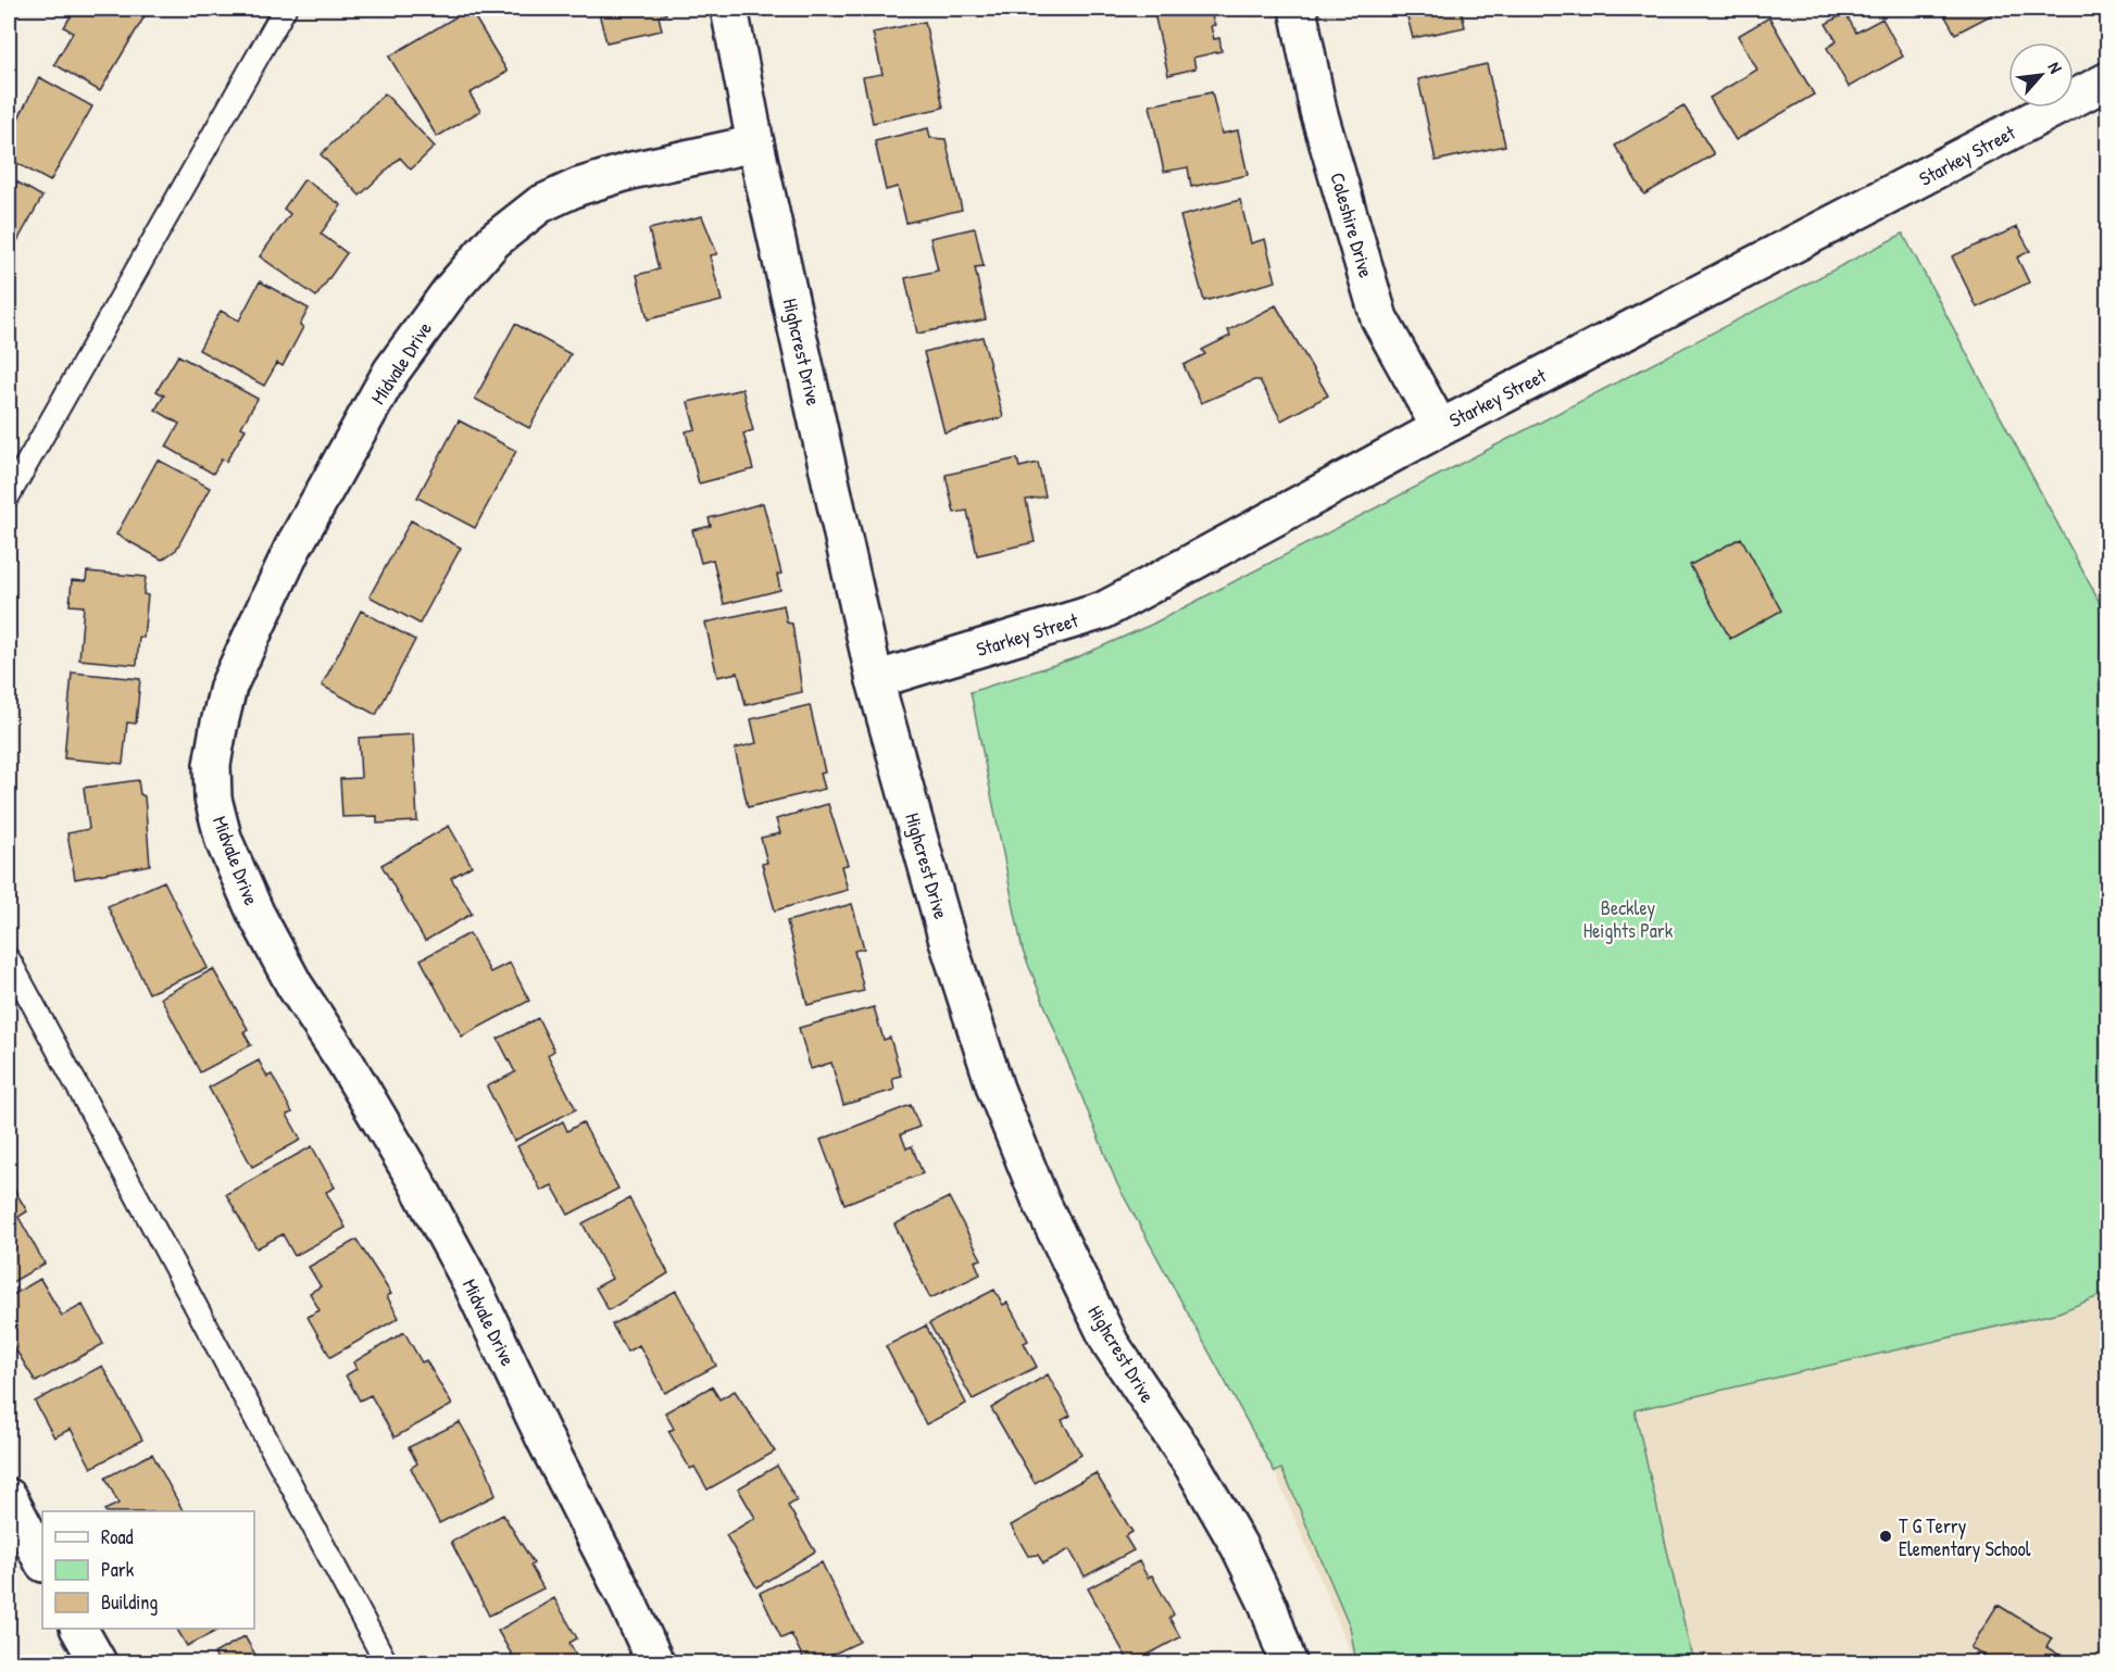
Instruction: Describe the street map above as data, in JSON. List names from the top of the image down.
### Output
{
  "streets": {
    "street": [
      "Starkey Street",
      "Coleshire Drive",
      "Highcrest Drive",
      "Midvale Drive"
    ]
  },
  "crossings": [
    ["Starkey Street", "Coleshire Drive"],
    ["Starkey Street", "Highcrest Drive"],
    ["Highcrest Drive", "Midvale Drive"]
  ],
  "parks": ["Beckley Heights Park"],
  "places": ["T G Terry Elementary School"],
  "legend": ["Road", "Park", "Building"],
  "north": "top right"
}
